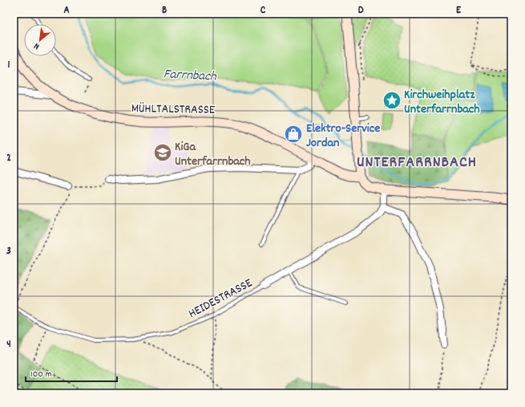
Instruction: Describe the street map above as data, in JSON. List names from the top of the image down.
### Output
{
  "streets": {
    "street": ["MÜHLTALSTRASSE", "HEIDESTRASSE"]
  },
  "districts": ["UNTERFARRNBACH"],
  "water": ["Farrnbach"],
  "places": {
    "place": ["Kirchweihplatz Unterfarrnbach"],
    "shop": ["Elektro-Service Jordan"],
    "school or university": ["KiGa Unterfarrnbach"]
  },
  "scale_bar": "100 m",
  "north": "bottom left",
  "grid": {
    "columns": [
      "A",
      "B",
      "C",
      "D",
      "E"
    ],
    "rows": [
      "1",
      "2",
      "3",
      "4"
    ]
  }
}
